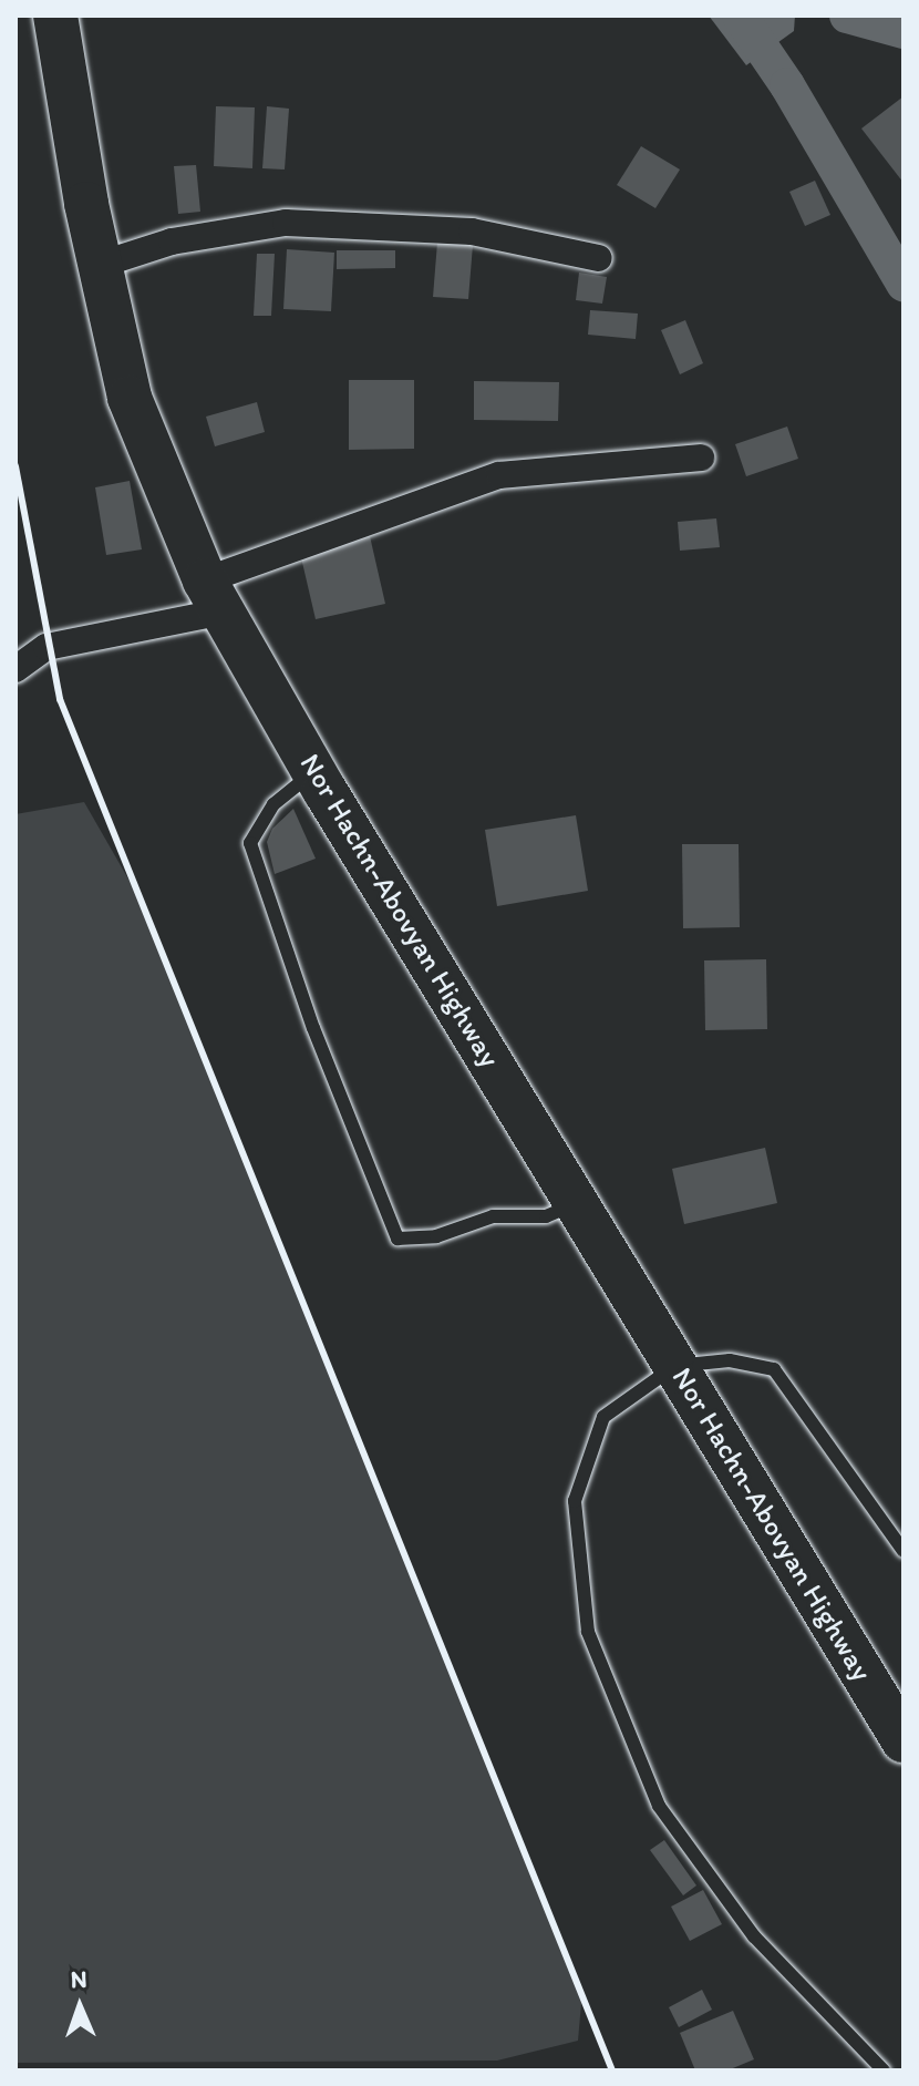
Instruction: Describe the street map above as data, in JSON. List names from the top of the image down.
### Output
{
  "streets": {
    "main road": ["Nor Hachn-Abovyan Highway"]
  },
  "north": "top"
}
